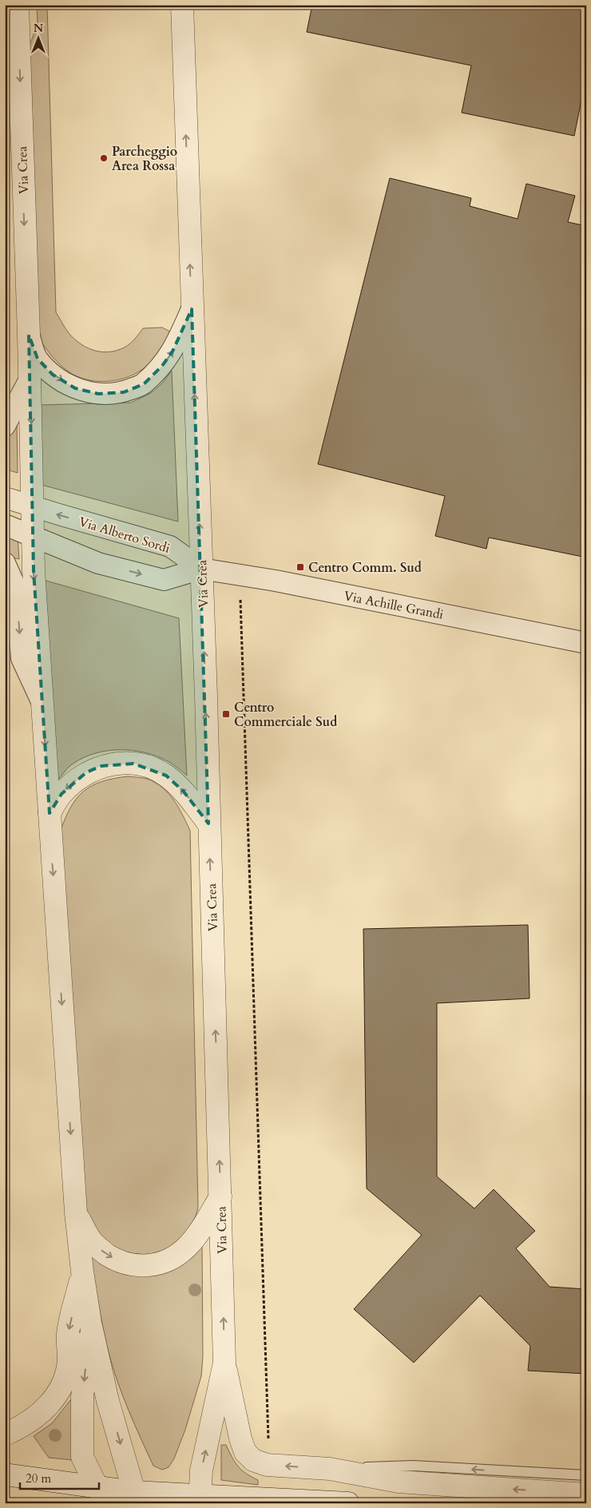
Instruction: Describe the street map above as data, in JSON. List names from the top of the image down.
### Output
{
  "streets": {
    "street": ["Via Crea", "Via Alberto Sordi", "Via Achille Grandi"]
  },
  "crossings": [
    ["Via Crea", "Via Alberto Sordi"],
    ["Via Crea", "Via Achille Grandi"],
    ["Via Alberto Sordi", "Via Achille Grandi"]
  ],
  "places": {
    "other": ["Parcheggio Area Rossa"],
    "transit": ["Centro Comm. Sud", "Centro Commerciale Sud"]
  },
  "scale_bar": "20 m",
  "north": "top"
}
